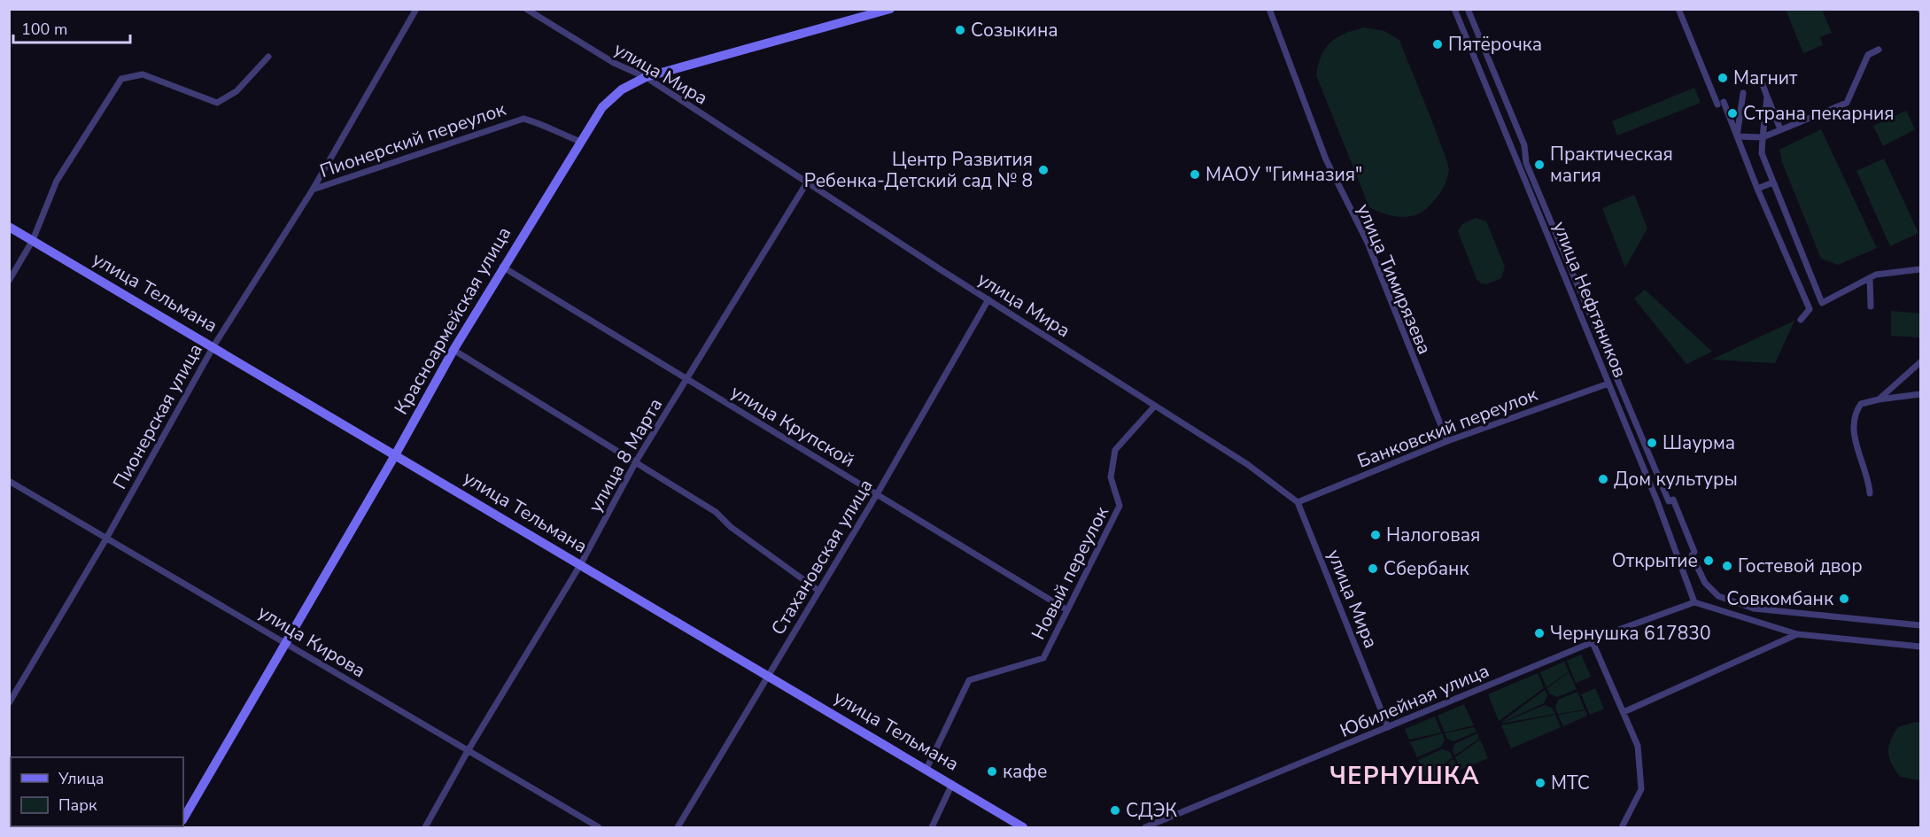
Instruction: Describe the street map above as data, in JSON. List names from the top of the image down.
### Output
{
  "streets": {
    "street": [
      "улица Мира",
      "Пионерский переулок",
      "улица Тимирязева",
      "улица Тельмана",
      "улица Нефтяников",
      "Красноармейская улица",
      "Пионерская улица",
      "улица Крупской",
      "Банковский переулок",
      "улица 8 Марта",
      "Стахановская улица",
      "Новый переулок",
      "улица Кирова",
      "Юбилейная улица"
    ]
  },
  "crossings": [
    ["улица Мира", "Красноармейская улица"],
    ["улица Мира", "Банковский переулок"],
    ["улица Мира", "улица 8 Марта"],
    ["улица Мира", "Стахановская улица"],
    ["улица Мира", "Новый переулок"],
    ["улица Мира", "Юбилейная улица"],
    ["Пионерский переулок", "Красноармейская улица"],
    ["Пионерский переулок", "Пионерская улица"],
    ["улица Тимирязева", "Банковский переулок"],
    ["улица Тельмана", "Красноармейская улица"],
    ["улица Тельмана", "Пионерская улица"],
    ["улица Тельмана", "улица 8 Марта"],
    ["улица Тельмана", "Стахановская улица"],
    ["улица Тельмана", "Новый переулок"],
    ["улица Нефтяников", "Банковский переулок"],
    ["улица Нефтяников", "Юбилейная улица"],
    ["Красноармейская улица", "улица Крупской"],
    ["Красноармейская улица", "улица Кирова"],
    ["Пионерская улица", "улица Кирова"],
    ["улица Крупской", "улица 8 Марта"],
    ["улица Крупской", "Стахановская улица"],
    ["улица Крупской", "Новый переулок"],
    ["улица 8 Марта", "улица Кирова"]
  ],
  "districts": ["ЧЕРНУШКА"],
  "places": [
    "Созыкина",
    "Пятёрочка",
    "Магнит",
    "Страна пекарния",
    "Практическая магия",
    "Центр Развития Ребенка-Детский сад № 8",
    "МАОУ \"Гимназия\"",
    "Шаурма",
    "Дом культуры",
    "Налоговая",
    "Открытие",
    "Гостевой двор",
    "Сбербанк",
    "Совкомбанк",
    "Чернушка 617830",
    "кафе",
    "МТС",
    "СДЭК"
  ],
  "legend": ["Улица", "Парк"],
  "scale_bar": "100 m"
}
